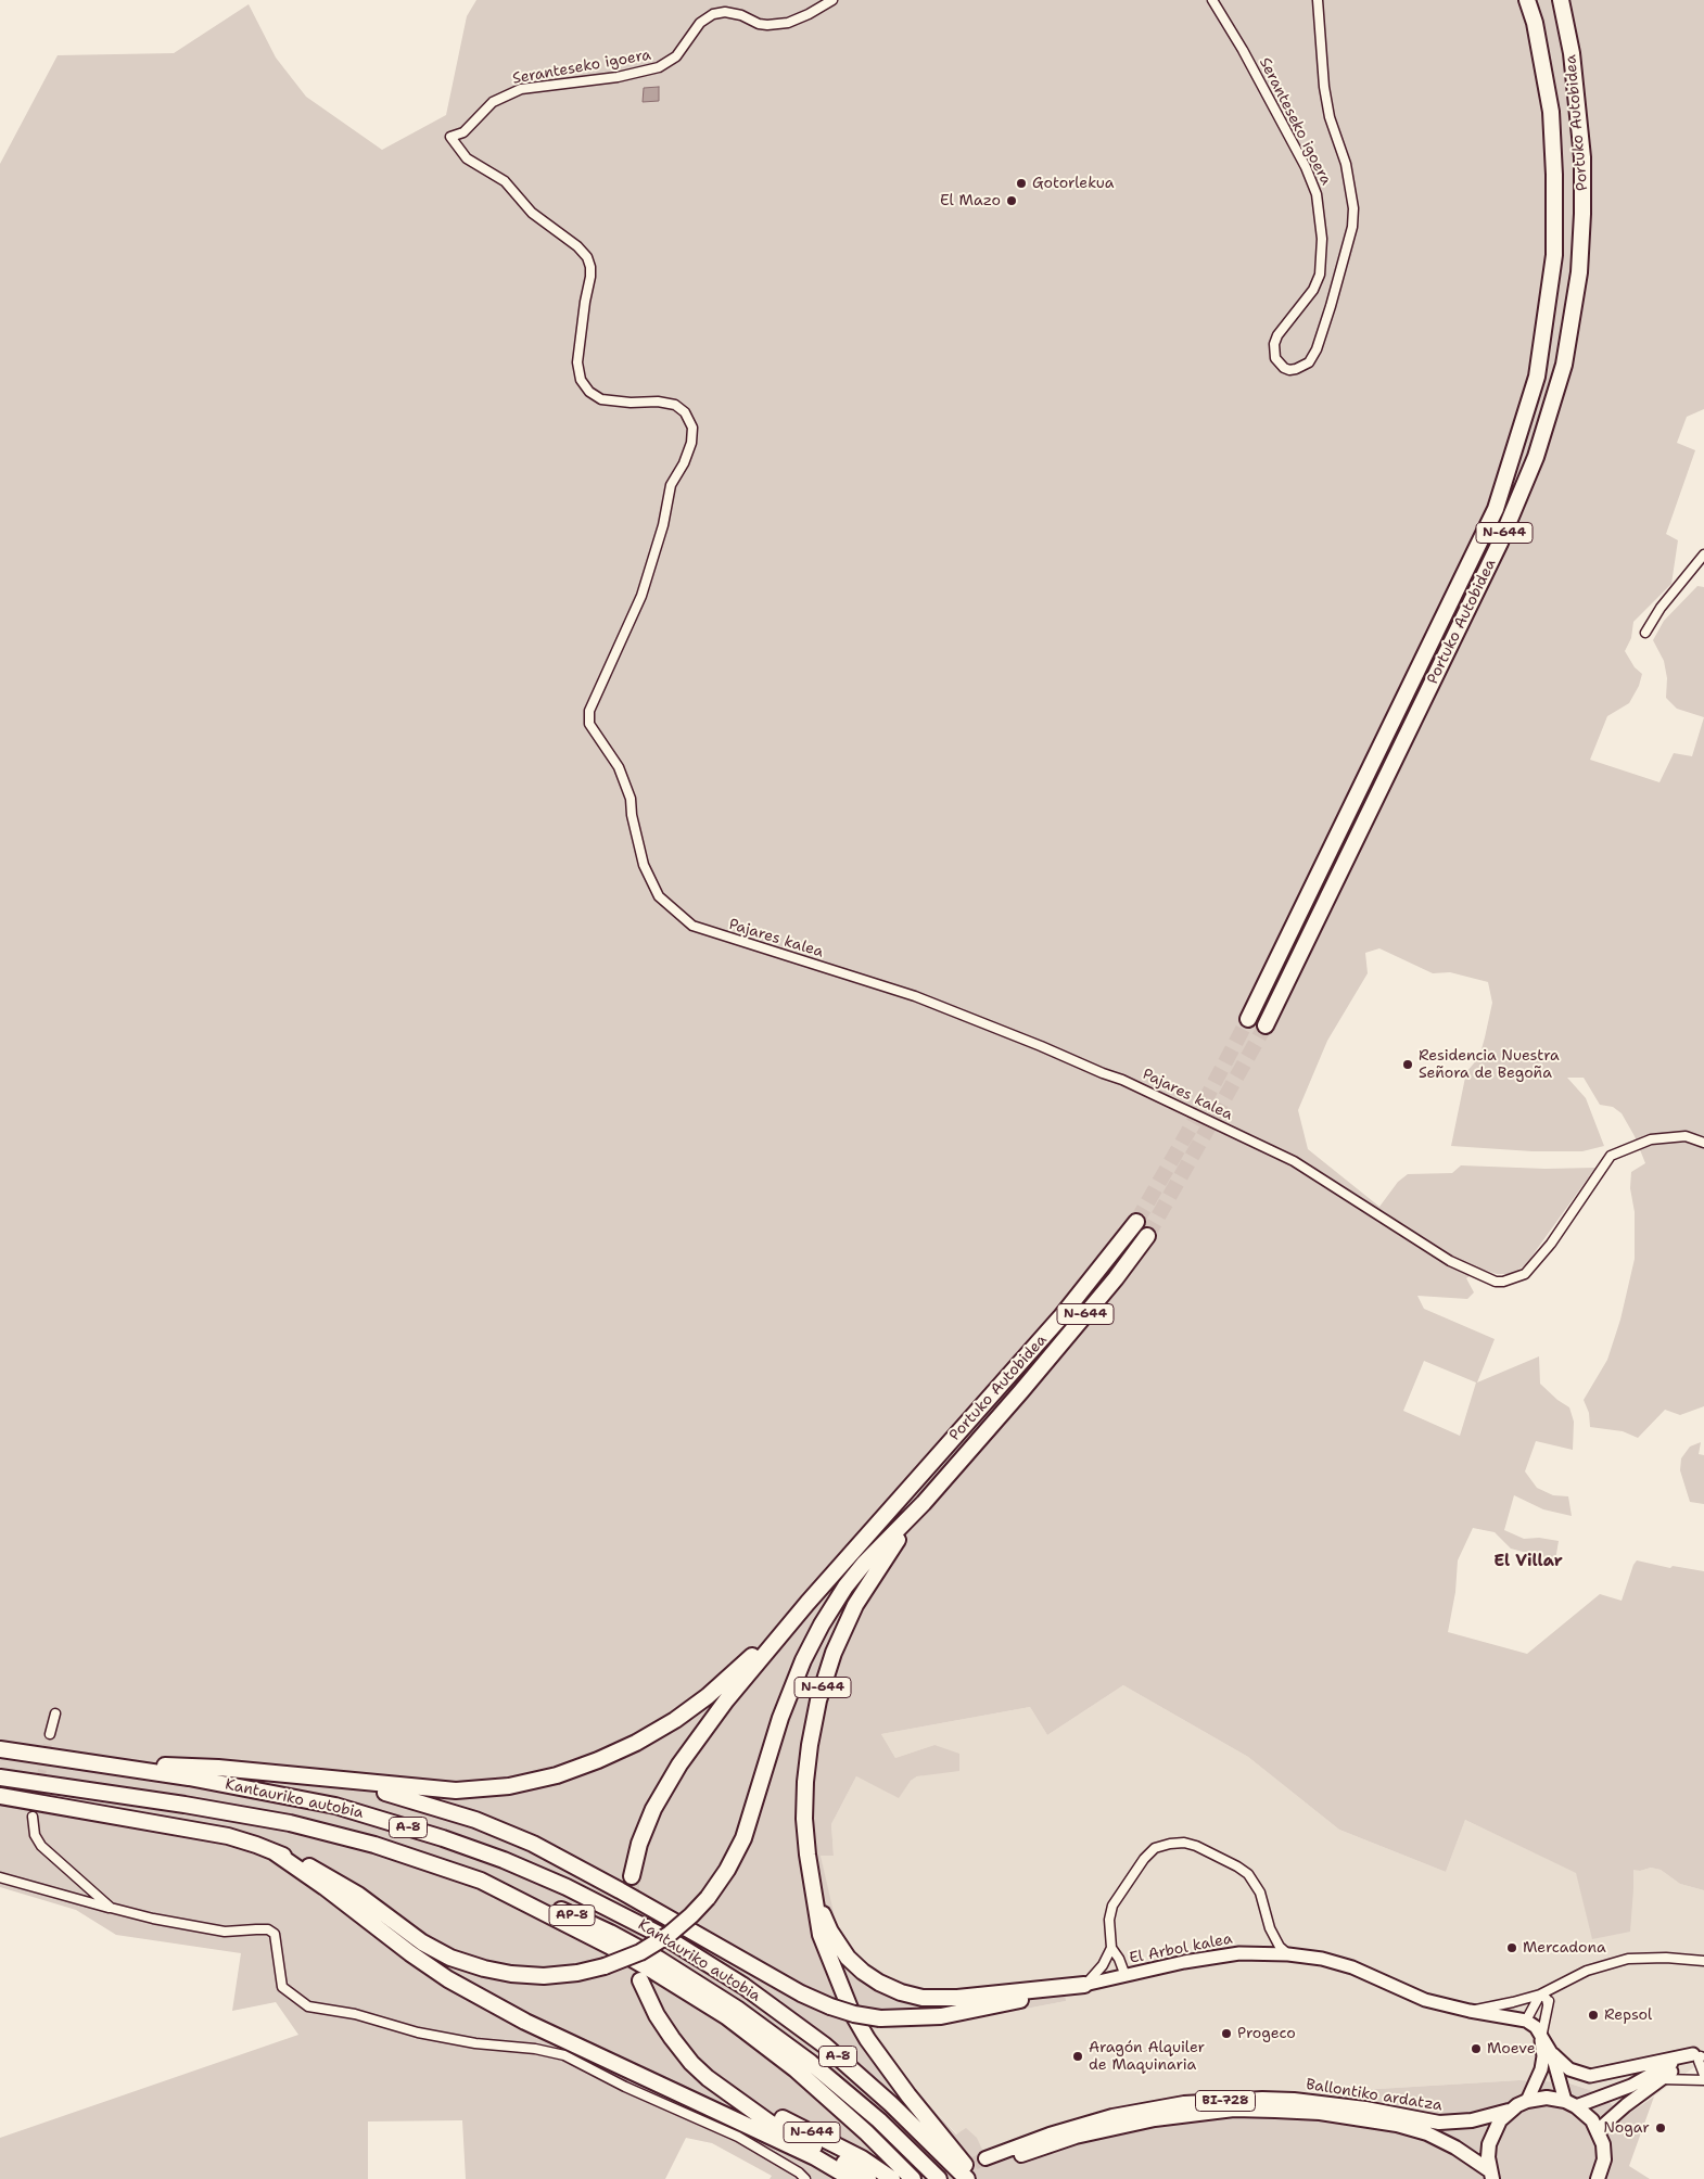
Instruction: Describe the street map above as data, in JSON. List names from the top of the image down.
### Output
{
  "streets": {
    "highway": [
      "Portuko Autobidea",
      "N-644",
      "Kantauriko autobia",
      "A-8",
      "AP-8"
    ],
    "main road": ["Ballontiko ardatza", "BI-728"],
    "street": ["Seranteseko igoera", "Pajares kalea", "El Arbol kalea"]
  },
  "crossings": [
    ["Seranteseko igoera", "Pajares kalea"],
    ["Portuko Autobidea", "N-644"],
    ["N-644", "El Arbol kalea"],
    ["Kantauriko autobia", "AP-8"],
    ["Ballontiko ardatza", "BI-728"]
  ],
  "districts": ["El Villar"],
  "places": [
    "Gotorlekua",
    "El Mazo",
    "Residencia Nuestra Señora de Begoña",
    "Mercadona",
    "Repsol",
    "Progeco",
    "Moeve",
    "Aragón Alquiler de Maquinaria",
    "Nogar"
  ]
}
